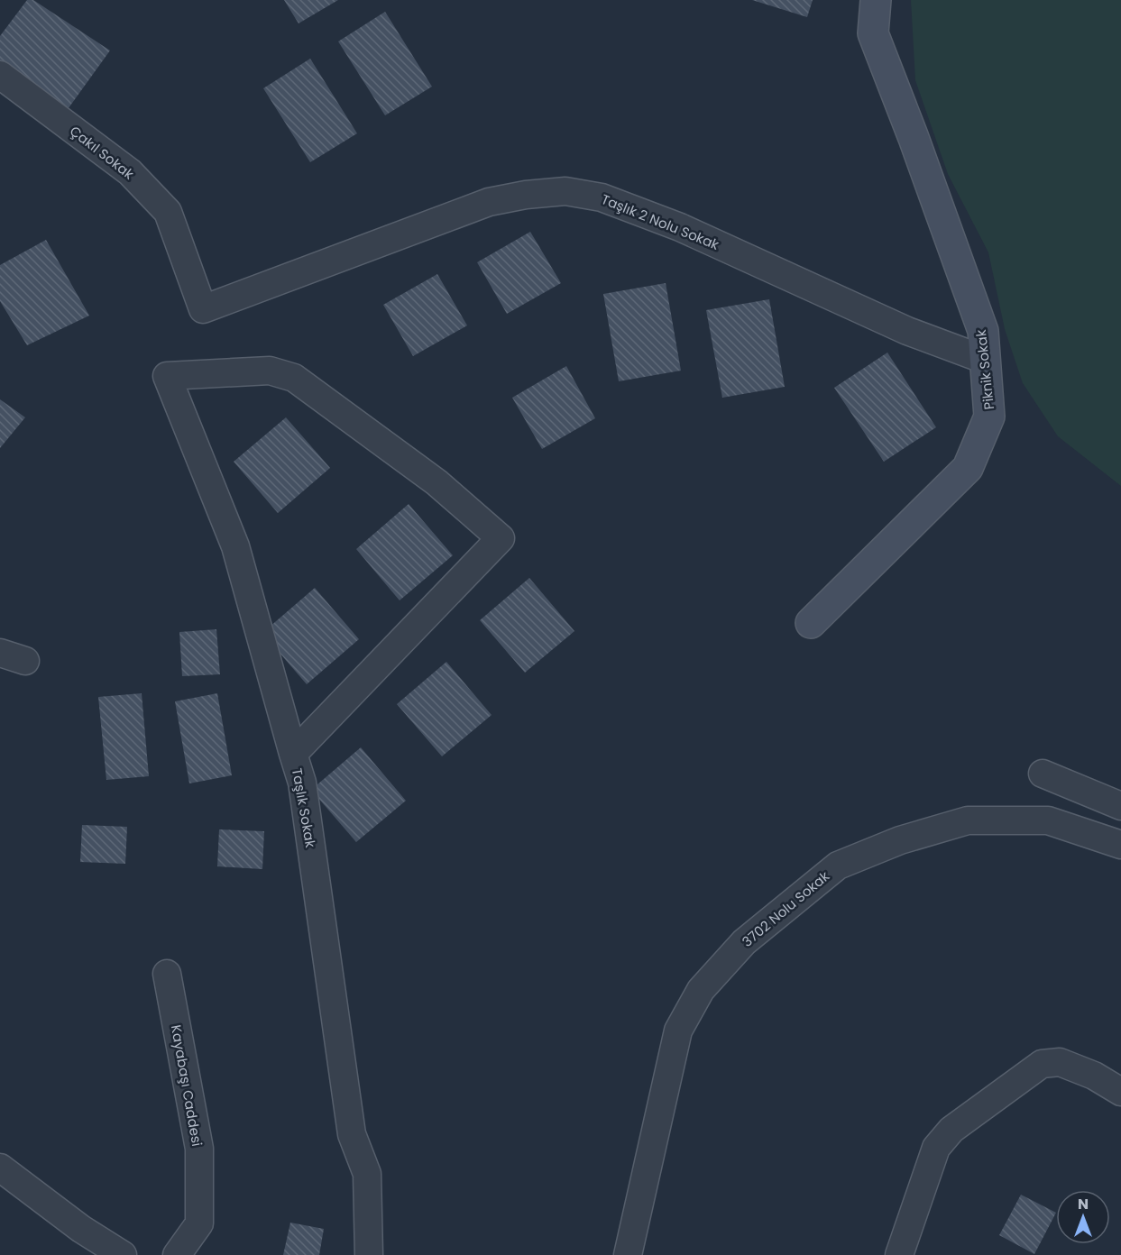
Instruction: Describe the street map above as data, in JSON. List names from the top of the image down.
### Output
{
  "streets": {
    "street": [
      "Çakıl Sokak",
      "Taşlık 2 Nolu Sokak",
      "Piknik Sokak",
      "Taşlık Sokak",
      "3702 Nolu Sokak",
      "Kayabaşı Caddesi"
    ]
  },
  "crossings": [
    ["Çakıl Sokak", "Taşlık 2 Nolu Sokak"],
    ["Taşlık 2 Nolu Sokak", "Piknik Sokak"]
  ],
  "north": "top"
}
